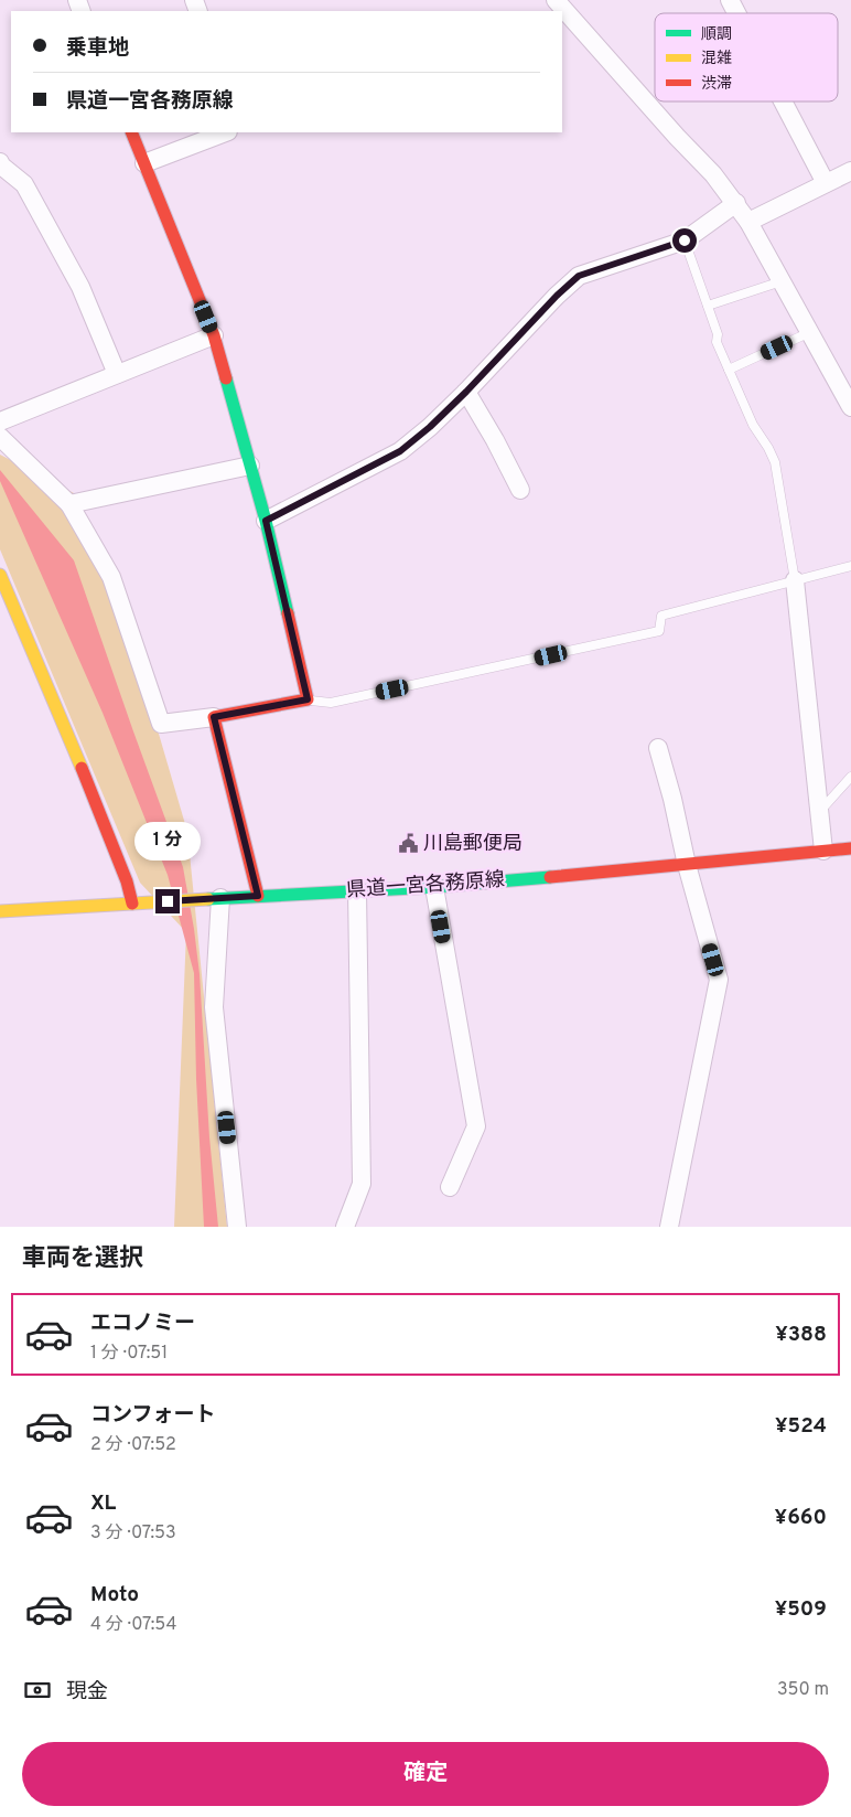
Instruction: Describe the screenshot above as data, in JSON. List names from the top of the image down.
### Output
{
  "streets": {
    "street": ["県道一宮各務原線"]
  },
  "places": {
    "public building": ["川島郵便局"]
  },
  "legend": ["順調", "混雑", "渋滞"],
  "page": {
    "banner": ["乗車地", "県道一宮各務原線"],
    "bubble": "1 分",
    "heading": "車両を選択",
    "list": [
      {
        "name": "エコノミー",
        "note": "1 分 · 07:51",
        "value": "¥388"
      },
      {
        "name": "コンフォート",
        "note": "2 分 · 07:52",
        "value": "¥524"
      },
      {
        "name": "XL",
        "note": "3 分 · 07:53",
        "value": "¥660"
      },
      {
        "name": "Moto",
        "note": "4 分 · 07:54",
        "value": "¥509"
      }
    ],
    "pay": ["現金", "350 m"],
    "buttons": "確定"
  }
}
